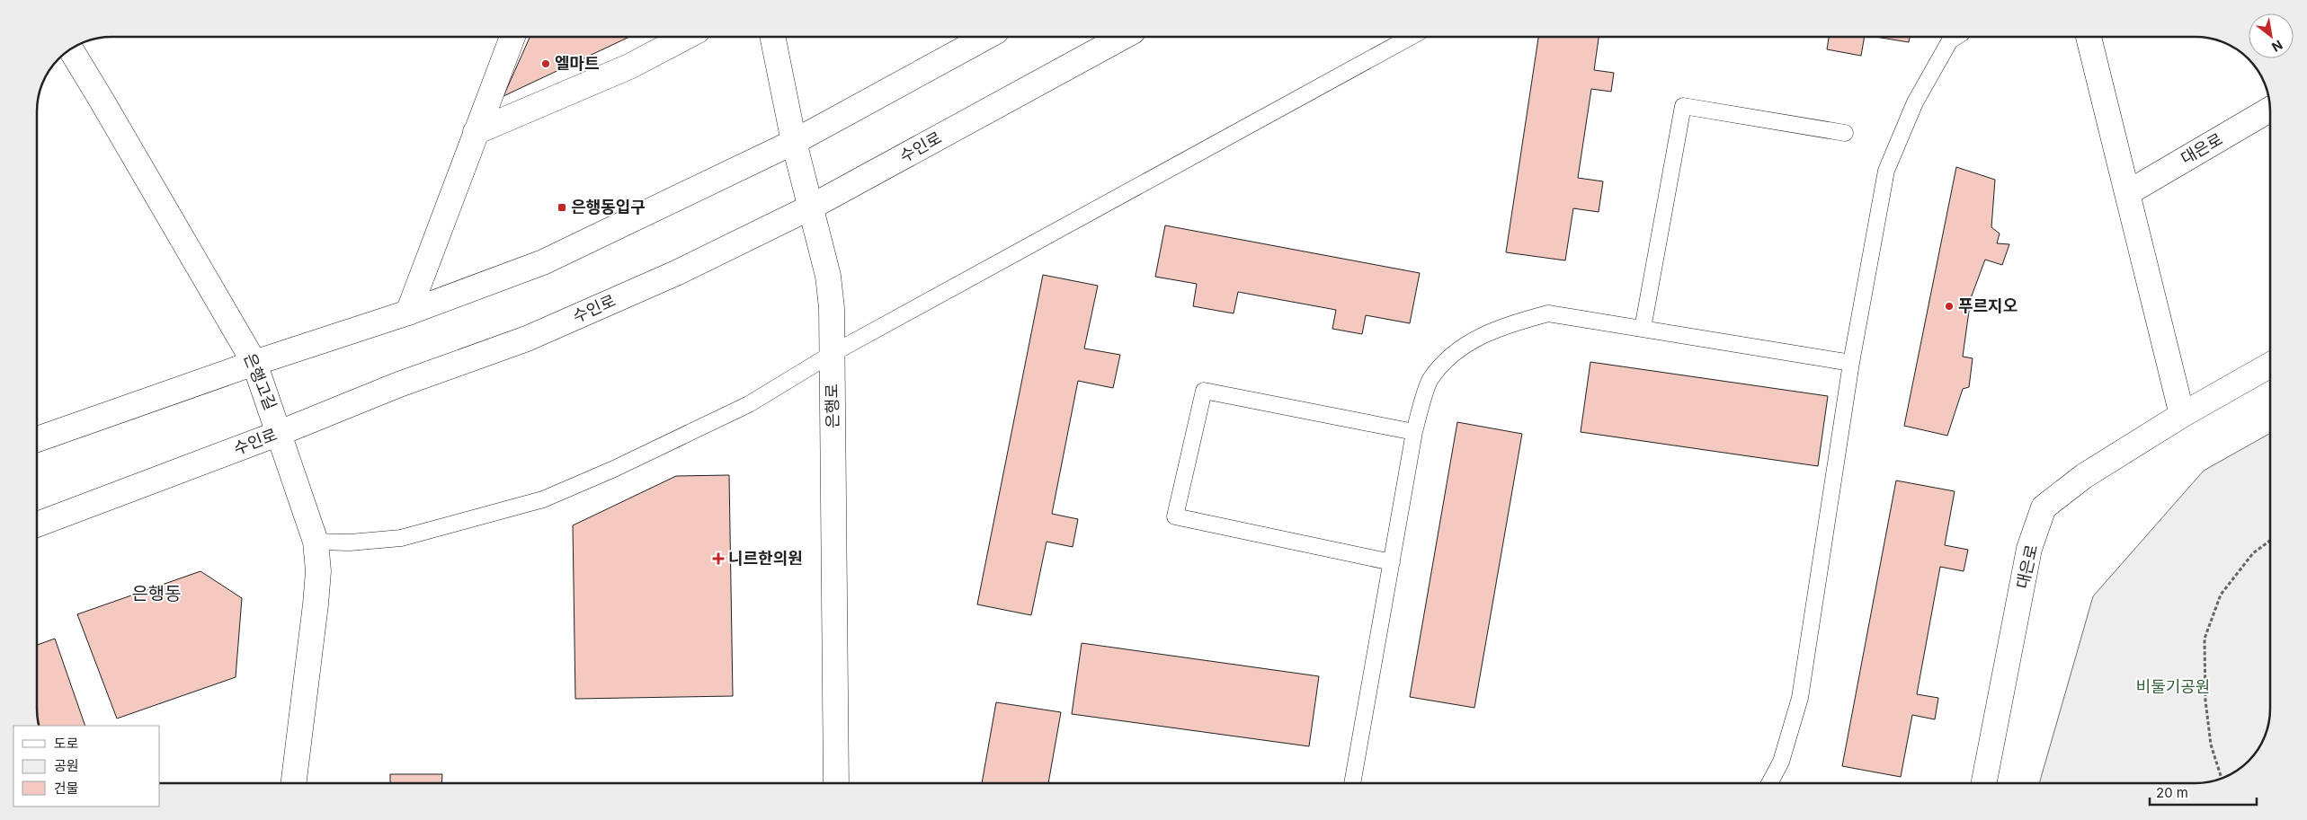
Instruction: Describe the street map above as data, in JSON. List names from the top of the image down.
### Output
{
  "streets": {
    "street": [
      "수인로",
      "대은로",
      "은행고길",
      "은행로"
    ]
  },
  "crossings": [
    ["수인로", "은행고길"],
    ["수인로", "은행로"]
  ],
  "districts": ["은행동"],
  "parks": ["비둘기공원"],
  "places": {
    "other": ["엘마트", "푸르지오"],
    "transit": ["은행동입구"],
    "health": ["니르한의원"]
  },
  "legend": ["도로", "공원", "건물"],
  "scale_bar": "20 m",
  "north": "bottom right"
}
